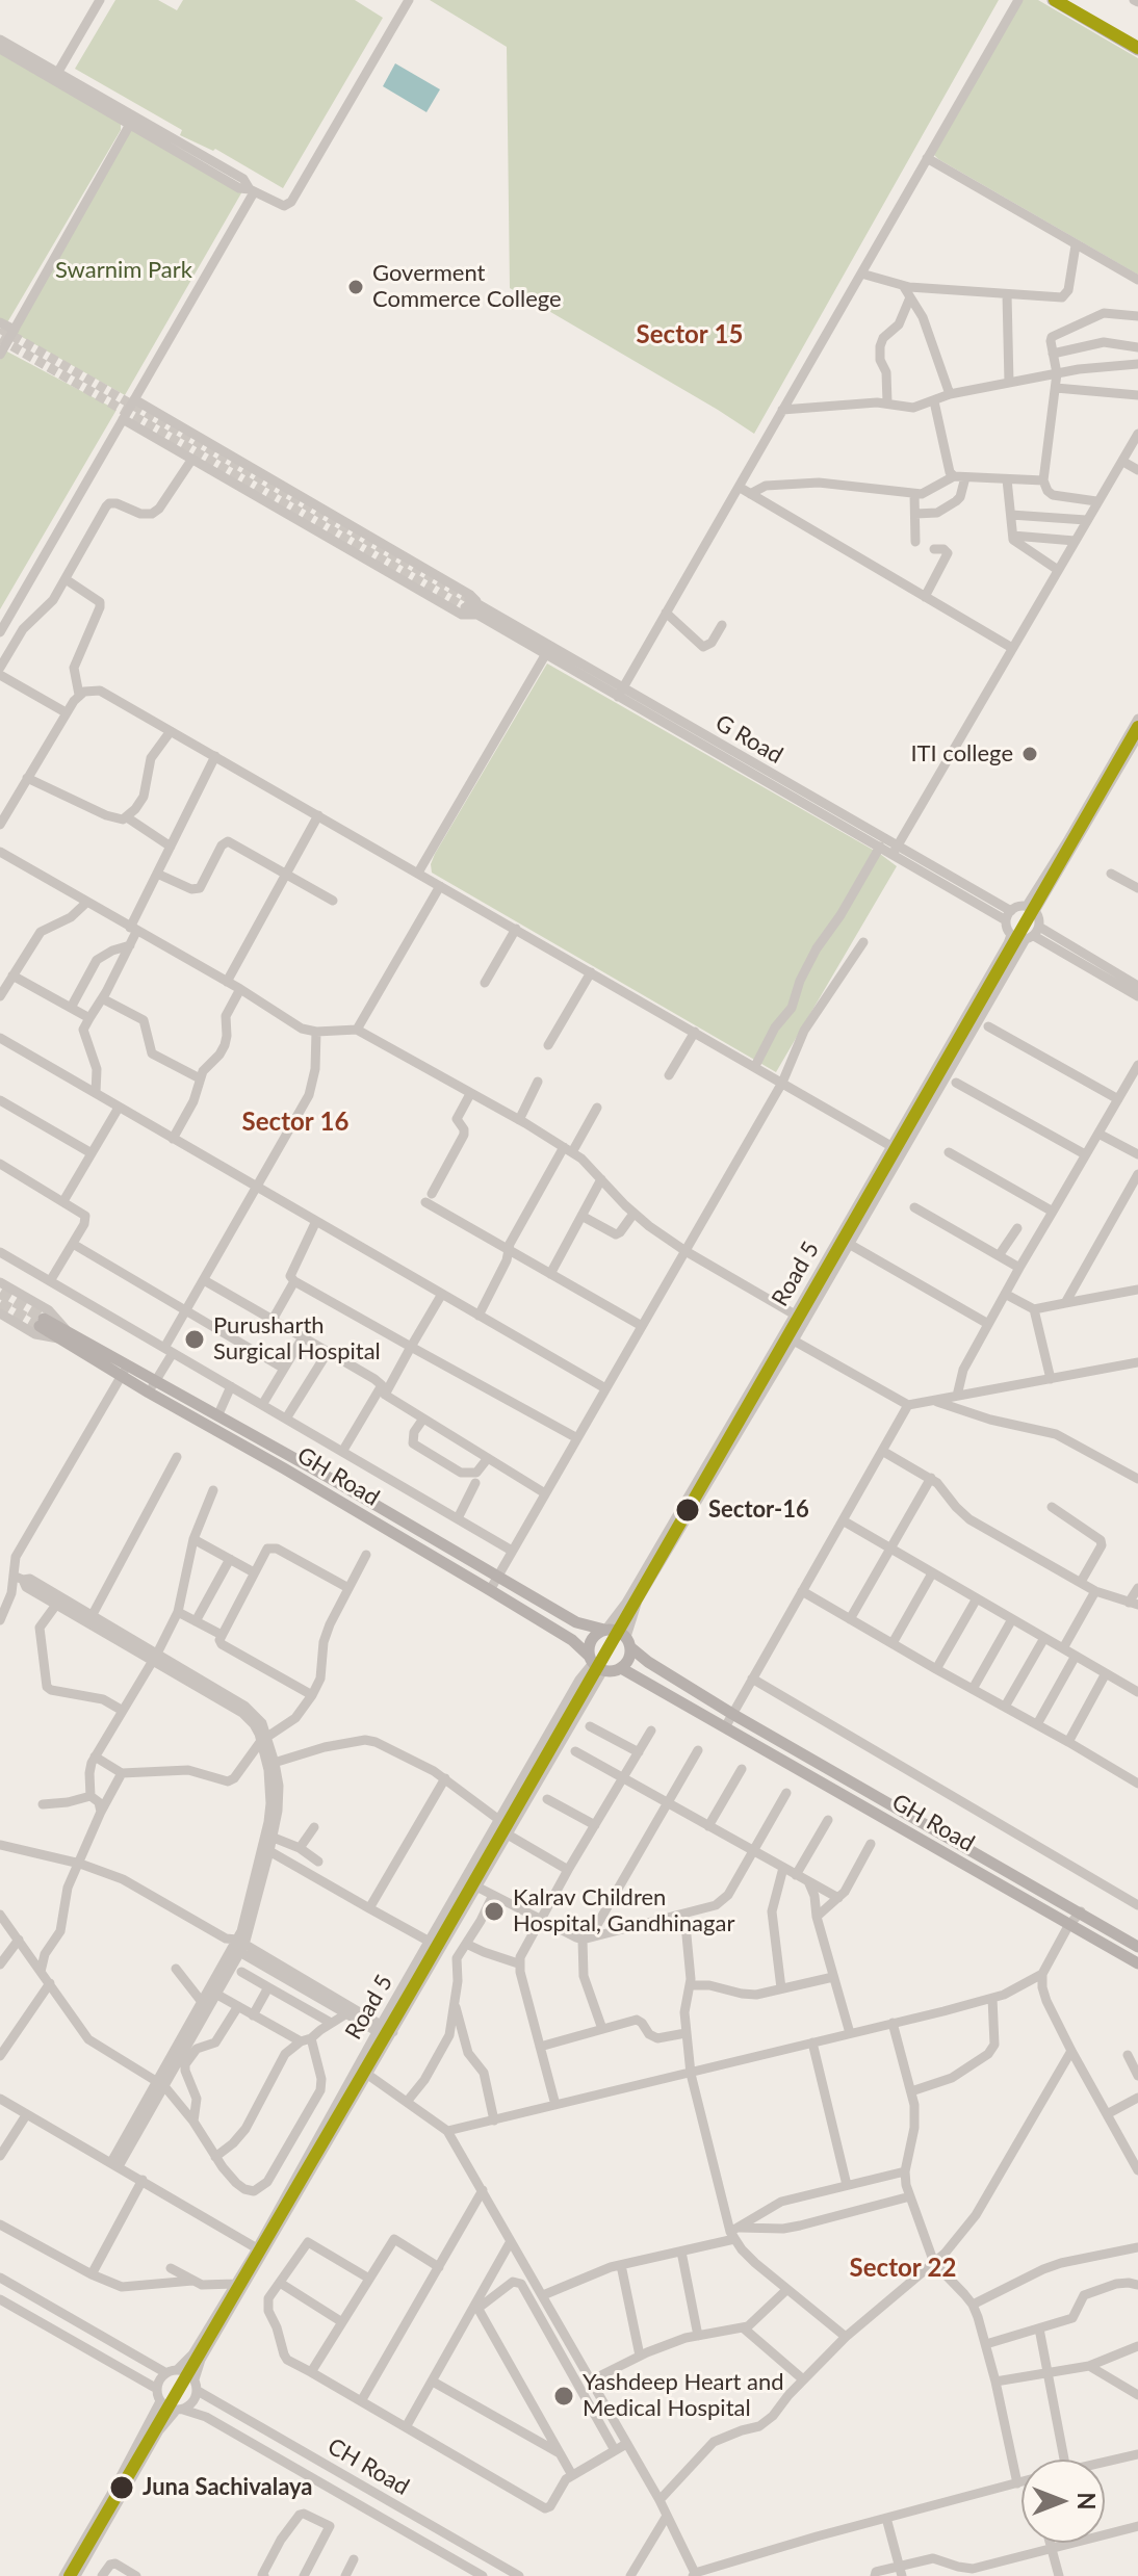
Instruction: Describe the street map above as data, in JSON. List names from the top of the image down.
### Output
{
  "streets": {
    "main road": ["GH Road"],
    "street": ["G Road", "Road 5", "CH Road"]
  },
  "crossings": [
    ["G Road", "Road 5"],
    ["Road 5", "GH Road"],
    ["Road 5", "CH Road"]
  ],
  "districts": ["Sector 15", "Sector 16", "Sector 22"],
  "parks": ["Swarnim Park"],
  "places": [
    "Goverment Commerce College",
    "ITI college",
    "Purusharth Surgical Hospital",
    "Sector-16",
    "Kalrav Children Hospital, Gandhinagar",
    "Yashdeep Heart and Medical Hospital",
    "Juna Sachivalaya"
  ],
  "north": "right"
}
